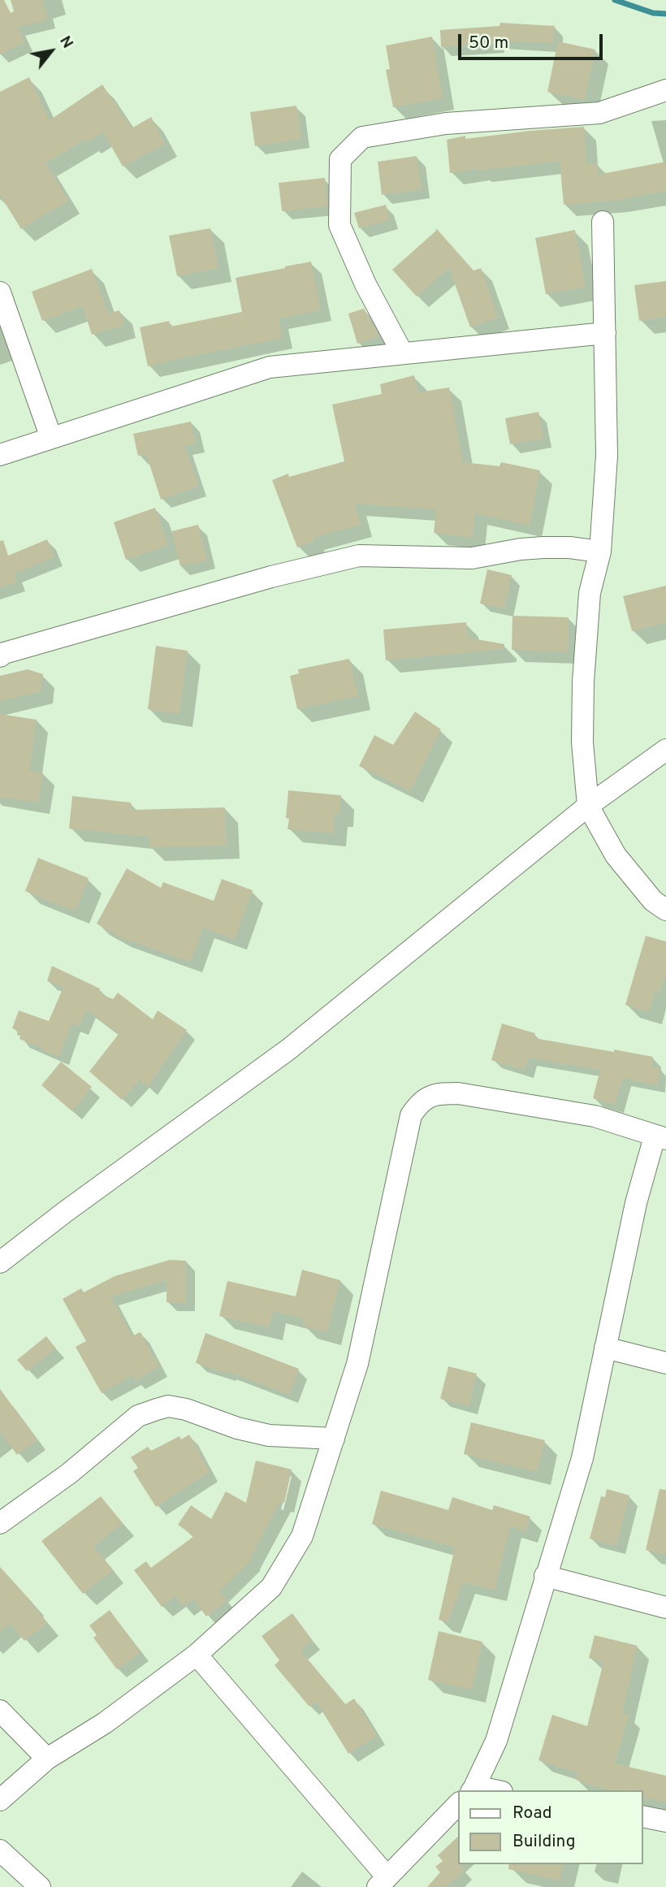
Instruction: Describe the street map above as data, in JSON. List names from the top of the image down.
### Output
{
  "legend": ["Road", "Building"],
  "scale_bar": "50 m",
  "north": "top right"
}
